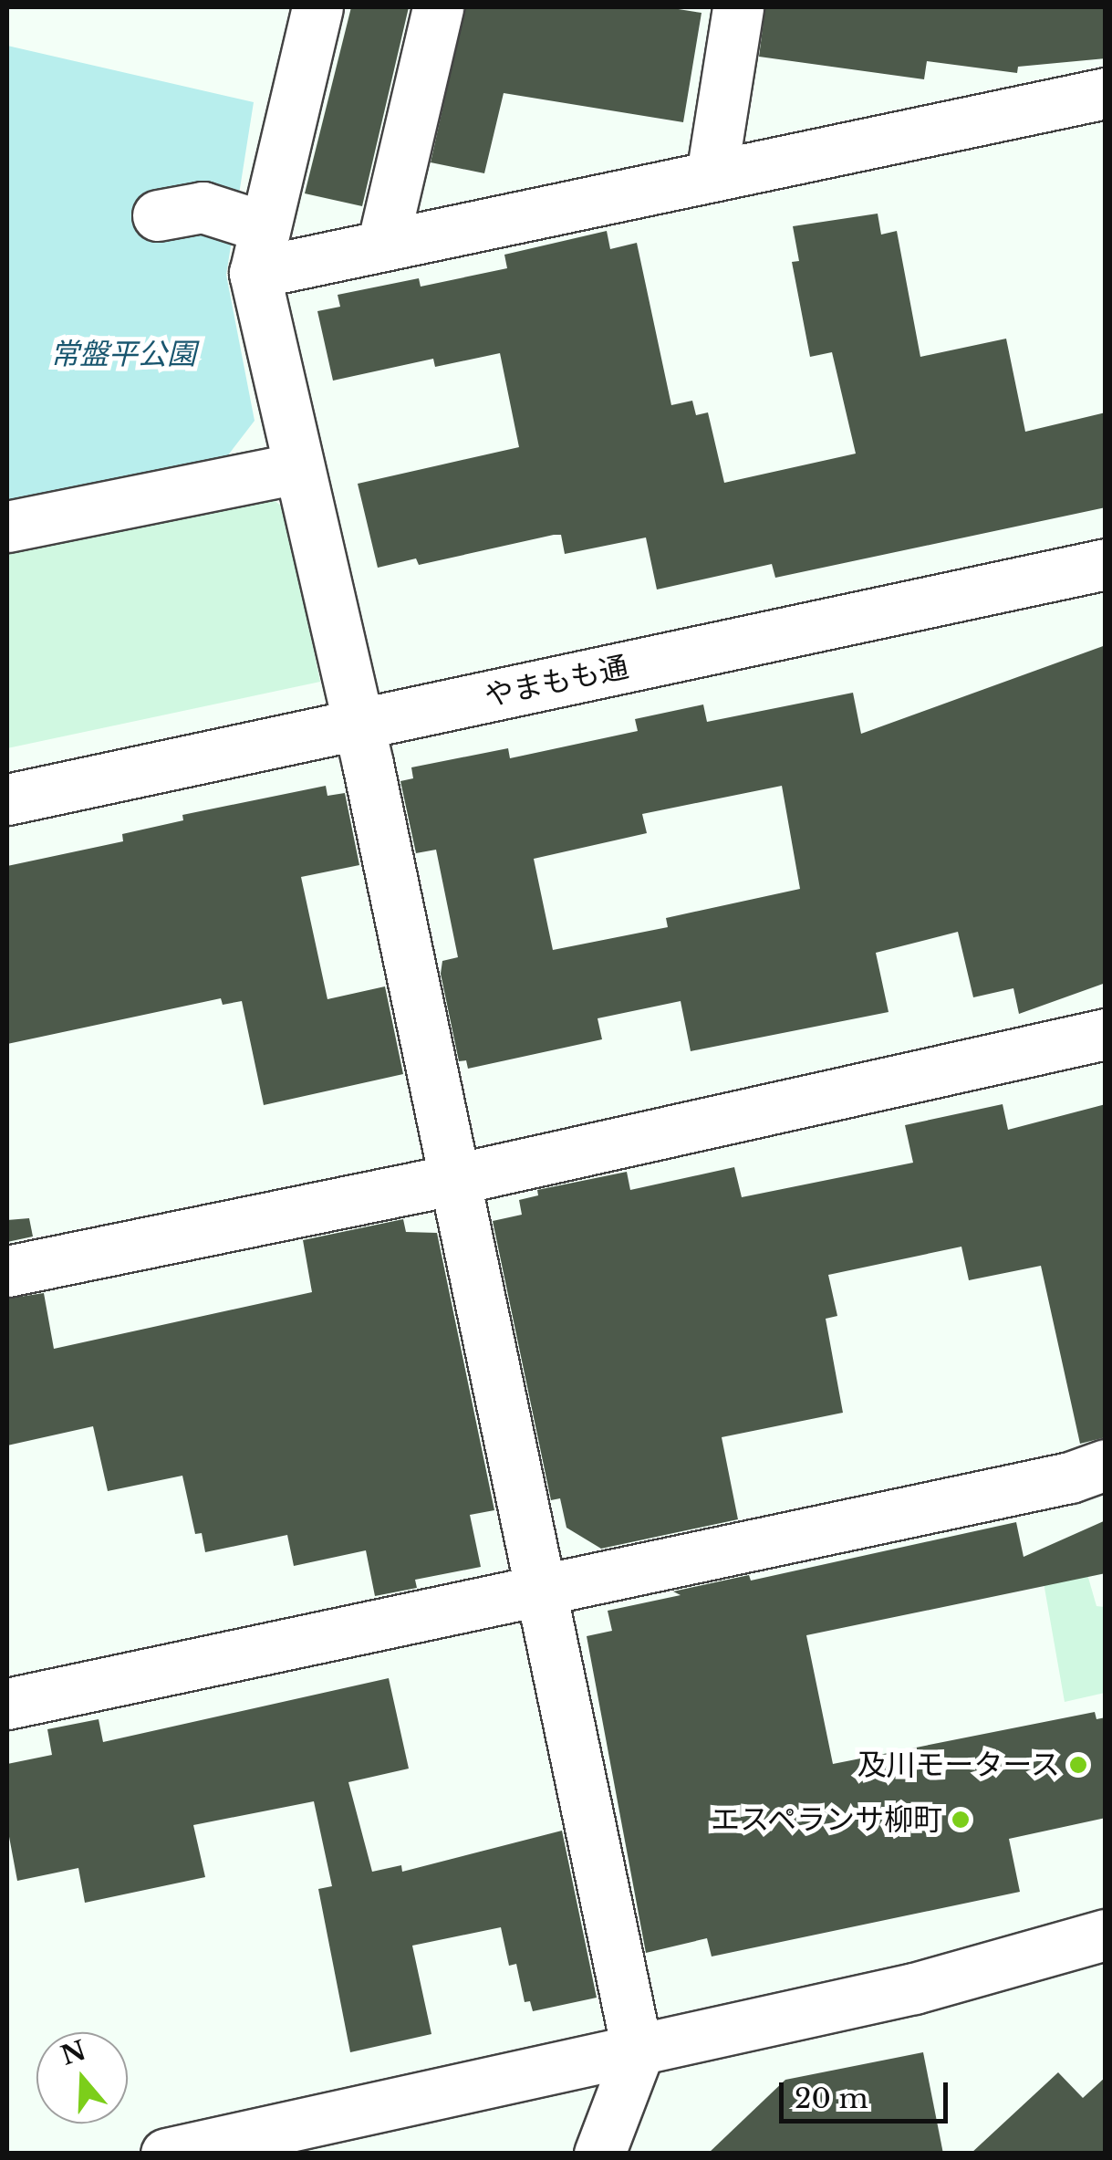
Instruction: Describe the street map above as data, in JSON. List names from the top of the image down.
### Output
{
  "streets": {
    "street": ["やまもも通"]
  },
  "parks": ["常盤平公園"],
  "places": ["及川モータース", "エスペランサ柳町"],
  "scale_bar": "20 m",
  "north": "top"
}
